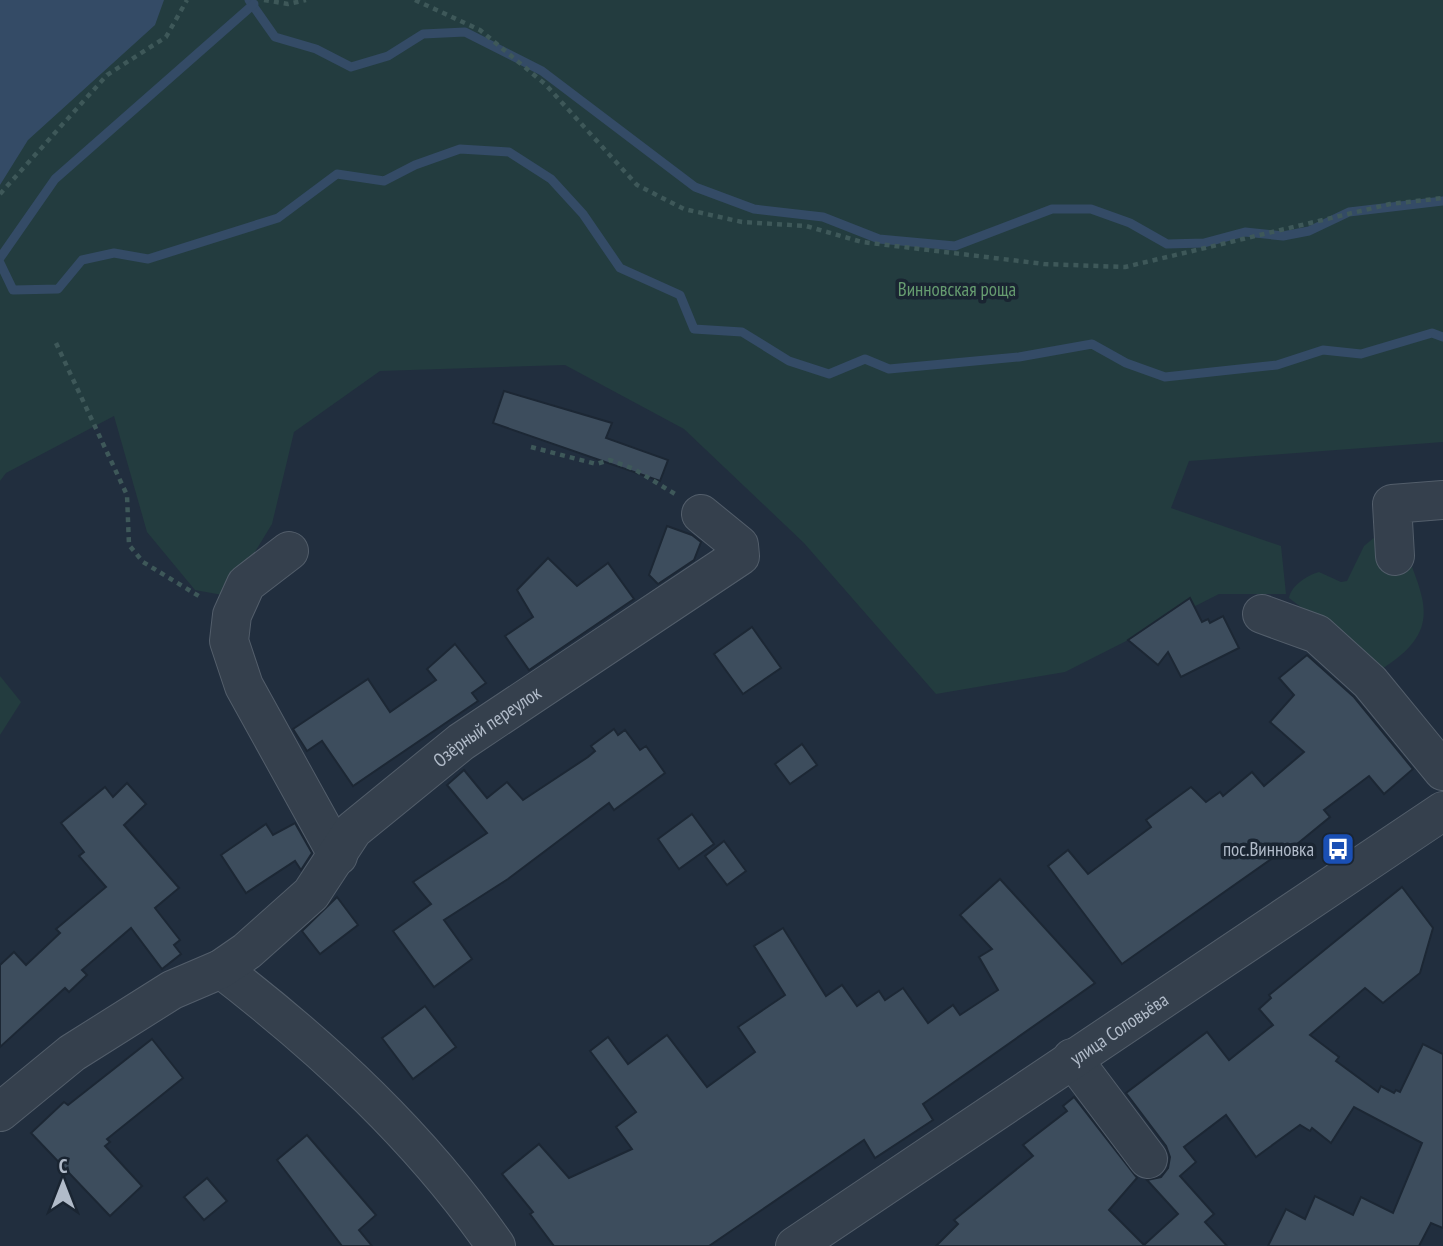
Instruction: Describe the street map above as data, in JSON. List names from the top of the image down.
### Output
{
  "streets": {
    "street": ["Озёрный переулок", "улица Соловьёва"]
  },
  "parks": ["Винновская роща"],
  "places": {
    "bus stop": ["пос.Винновка"]
  },
  "north": "top"
}
